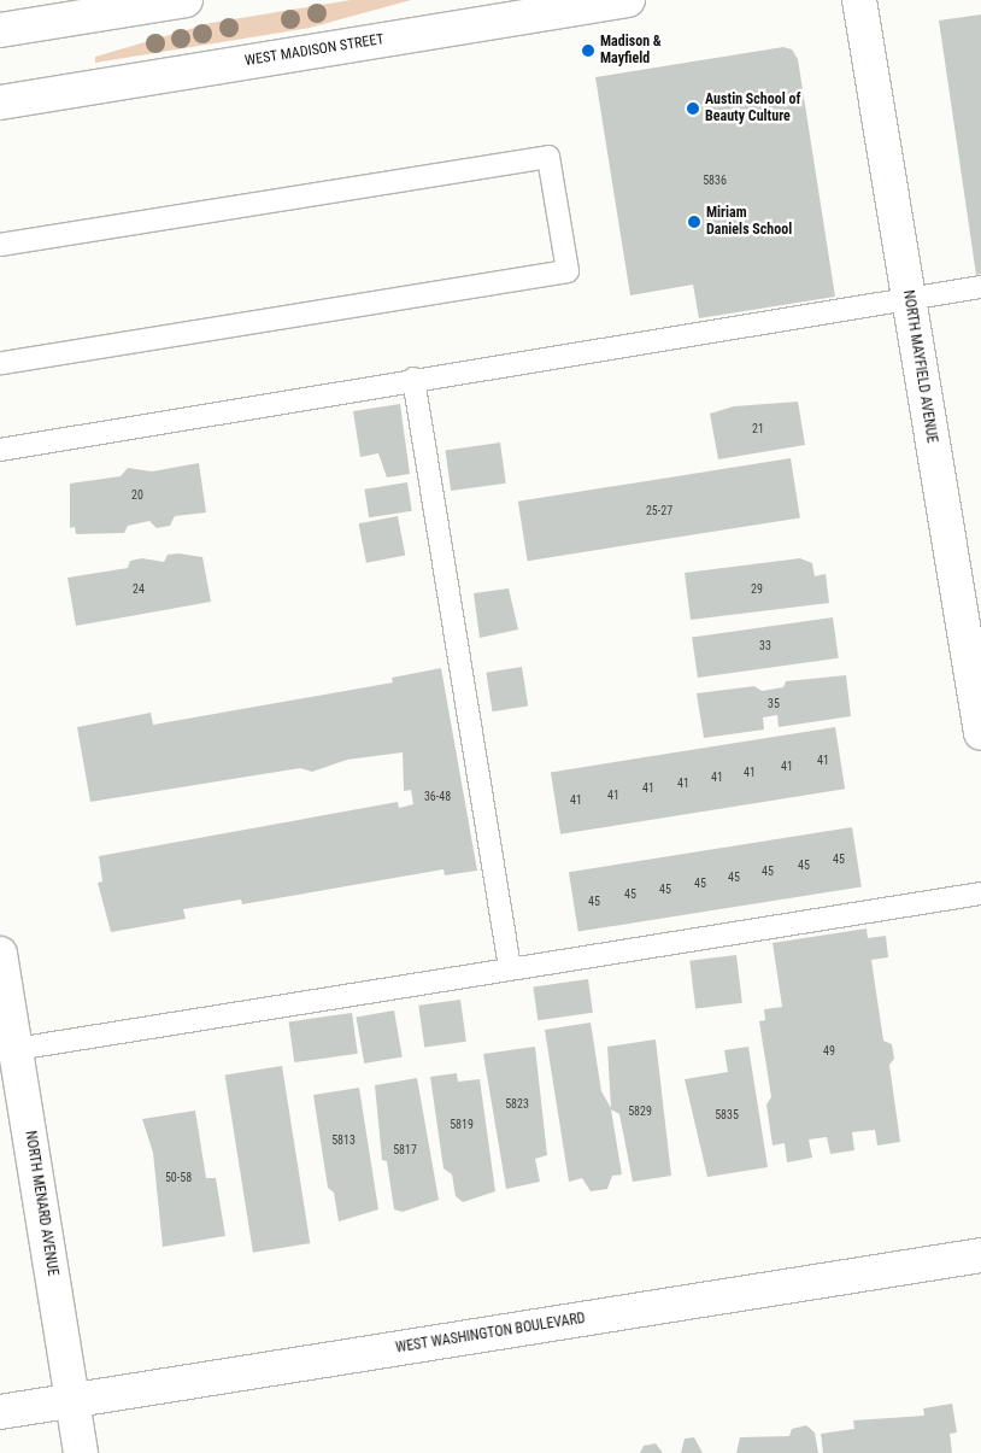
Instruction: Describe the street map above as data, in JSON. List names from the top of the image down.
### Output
{
  "streets": {
    "street": [
      "WEST MADISON STREET",
      "NORTH MAYFIELD AVENUE",
      "NORTH MENARD AVENUE",
      "WEST WASHINGTON BOULEVARD"
    ]
  },
  "crossings": [
    ["NORTH MENARD AVENUE", "WEST WASHINGTON BOULEVARD"]
  ],
  "places": ["Madison & Mayfield", "Austin School of Beauty Culture", "Miriam Daniels School"],
  "house_numbers": [
    "5836",
    "21",
    "20",
    "25-27",
    "24",
    "29",
    "33",
    "35",
    "41",
    "41",
    "41",
    "41",
    "41",
    "41",
    "41",
    "36-48",
    "41",
    "45",
    "45",
    "45",
    "45",
    "45",
    "45",
    "45",
    "45",
    "49",
    "5823",
    "5829",
    "5835",
    "5819",
    "5813",
    "5817",
    "50-58"
  ]
}
